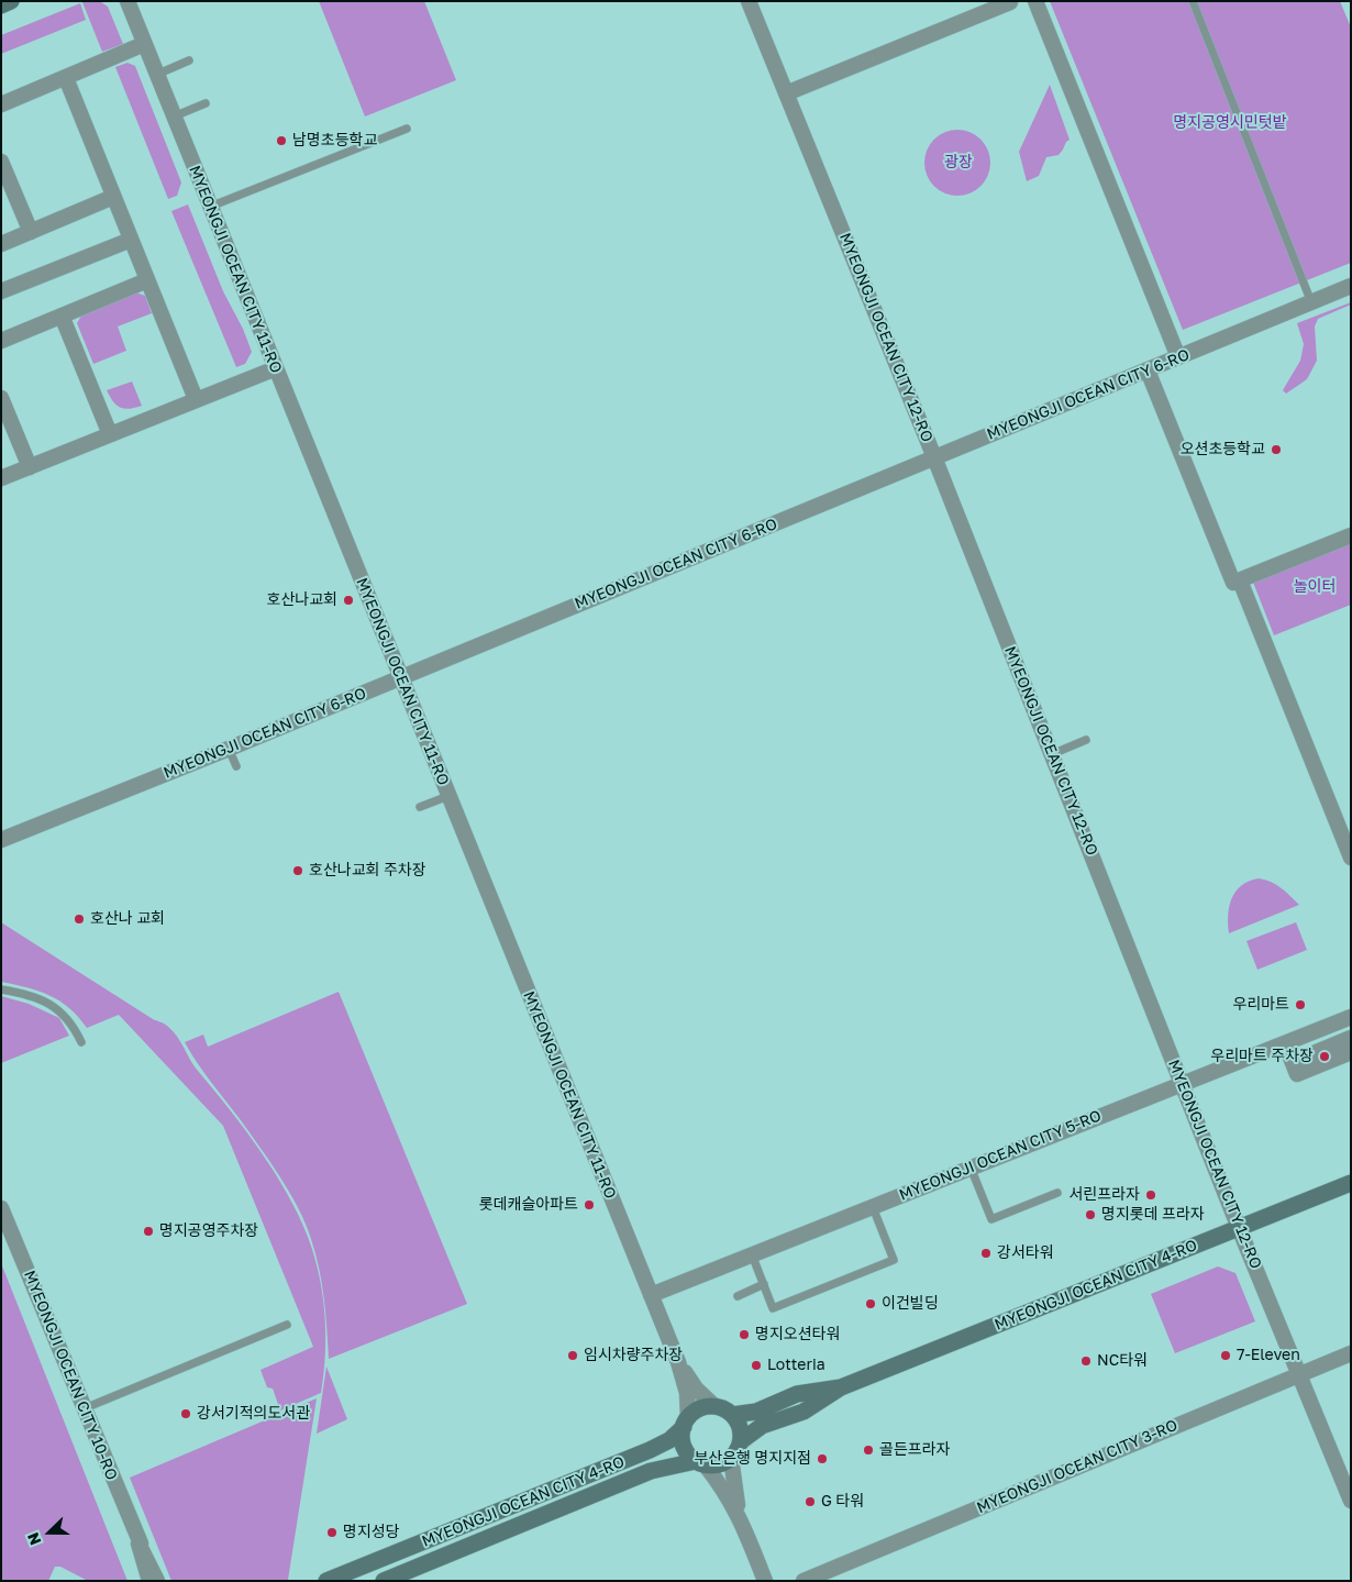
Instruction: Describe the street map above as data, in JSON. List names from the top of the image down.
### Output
{
  "streets": {
    "main road": ["MYEONGJI OCEAN CITY 4-RO"],
    "street": [
      "MYEONGJI OCEAN CITY 11-RO",
      "MYEONGJI OCEAN CITY 12-RO",
      "MYEONGJI OCEAN CITY 6-RO",
      "MYEONGJI OCEAN CITY 5-RO",
      "MYEONGJI OCEAN CITY 10-RO",
      "MYEONGJI OCEAN CITY 3-RO"
    ]
  },
  "crossings": [
    ["MYEONGJI OCEAN CITY 11-RO", "MYEONGJI OCEAN CITY 6-RO"],
    ["MYEONGJI OCEAN CITY 11-RO", "MYEONGJI OCEAN CITY 5-RO"],
    ["MYEONGJI OCEAN CITY 12-RO", "MYEONGJI OCEAN CITY 6-RO"],
    ["MYEONGJI OCEAN CITY 12-RO", "MYEONGJI OCEAN CITY 5-RO"],
    ["MYEONGJI OCEAN CITY 12-RO", "MYEONGJI OCEAN CITY 4-RO"],
    ["MYEONGJI OCEAN CITY 12-RO", "MYEONGJI OCEAN CITY 3-RO"]
  ],
  "parks": ["명지공영시민텃밭", "광장", "놀이터"],
  "places": [
    "남명초등학교",
    "오션초등학교",
    "호산나교회",
    "호산나교회 주차장",
    "호산나 교회",
    "우리마트",
    "우리마트 주차장",
    "서린프라자",
    "롯데캐슬아파트",
    "명지롯데 프라자",
    "명지공영주차장",
    "강서타워",
    "이건빌딩",
    "명지오션타워",
    "임시차량주차장",
    "7-Eleven",
    "NC타워",
    "Lotteria",
    "강서기적의도서관",
    "골든프라자",
    "부산은행 명지지점",
    "G 타워",
    "명지성당"
  ],
  "north": "left"
}
